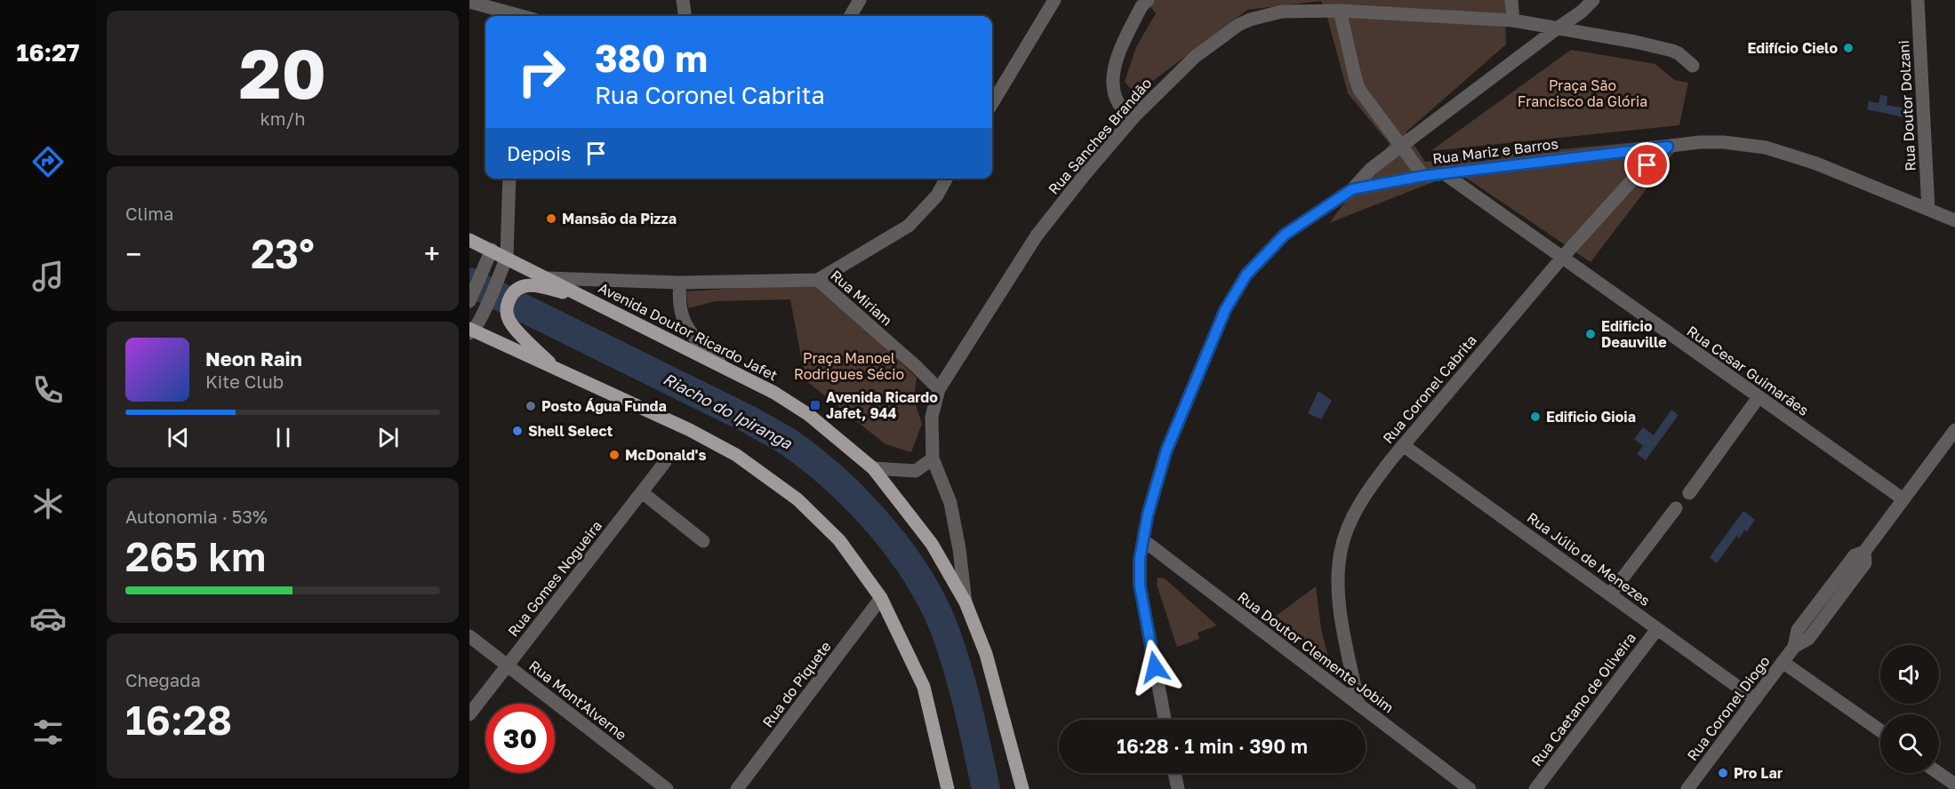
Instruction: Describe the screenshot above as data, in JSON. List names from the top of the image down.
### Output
{
  "streets": {
    "main road": ["Avenida Doutor Ricardo Jafet"],
    "street": [
      "Rua Doutor Dolzani",
      "Rua Sanches Brandão",
      "Rua Mariz e Barros",
      "Rua Miriam",
      "Rua Cesar Guimarães",
      "Rua Coronel Cabrita",
      "Rua Júlio de Menezes",
      "Rua Gomes Nogueira",
      "Rua Doutor Clemente Jobim",
      "Rua do Piquete",
      "Rua Caetano de Oliveira",
      "Rua Mont'Alverne",
      "Rua Coronel Diogo"
    ]
  },
  "crossings": [
    ["Rua Doutor Dolzani", "Rua Mariz e Barros"],
    ["Rua Sanches Brandão", "Rua Miriam"],
    ["Rua Sanches Brandão", "Avenida Doutor Ricardo Jafet"],
    ["Rua Mariz e Barros", "Rua Cesar Guimarães"],
    ["Rua Mariz e Barros", "Rua Coronel Cabrita"],
    ["Rua Mariz e Barros", "Rua Doutor Clemente Jobim"],
    ["Rua Miriam", "Avenida Doutor Ricardo Jafet"],
    ["Rua Cesar Guimarães", "Rua Coronel Cabrita"],
    ["Rua Cesar Guimarães", "Rua Coronel Diogo"],
    ["Rua Coronel Cabrita", "Rua Júlio de Menezes"],
    ["Rua Coronel Cabrita", "Rua Doutor Clemente Jobim"],
    ["Rua Júlio de Menezes", "Rua Caetano de Oliveira"],
    ["Rua Júlio de Menezes", "Rua Coronel Diogo"],
    ["Rua Gomes Nogueira", "Rua Mont'Alverne"]
  ],
  "water": ["Riacho do Ipiranga"],
  "parks": ["Praça São Francisco da Glória", "Praça Manoel Rodrigues Sécio"],
  "places": {
    "other": [
      "Edifício Cielo",
      "Mansão da Pizza",
      "Edificio Deauville",
      "Posto Água Funda",
      "Edificio Gioia",
      "Shell Select",
      "McDonald's",
      "Pro Lar"
    ],
    "transit": ["Avenida Ricardo Jafet, 944"]
  },
  "page": {
    "tabs": "16:27",
    "tile": [
      ["20", "km/h"],
      "Clima",
      ["Autonomia · 53%", "265 km"],
      ["Chegada", "16:28"]
    ],
    "turn": ["380 m", "Rua Coronel Cabrita"],
    "then": "Depois",
    "heat": ["−", "23°", "+"],
    "song": ["Neon Rain", "Kite Club"],
    "limit": "30",
    "trip": "16:28 · 1 min · 390 m"
  }
}
